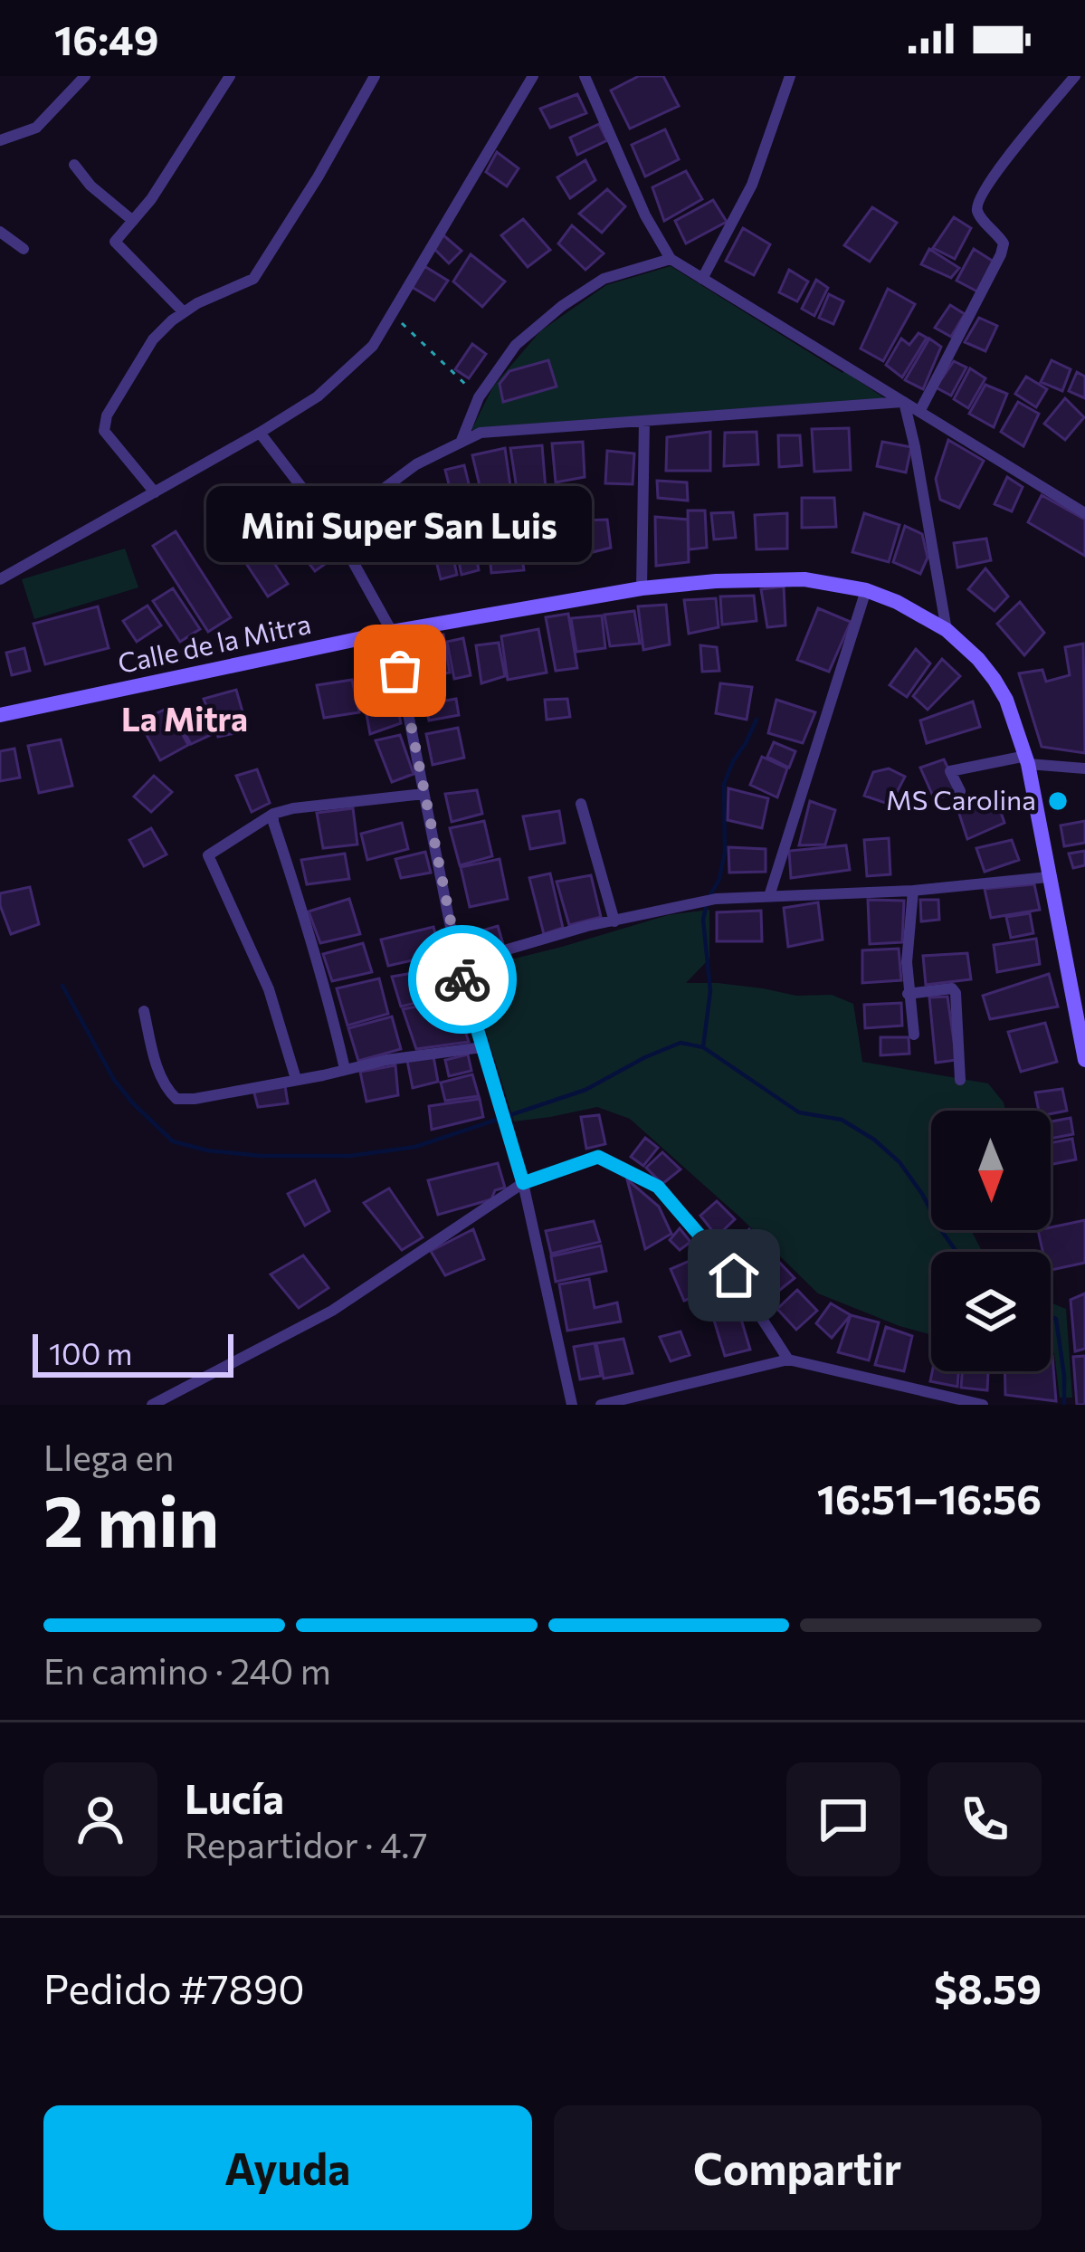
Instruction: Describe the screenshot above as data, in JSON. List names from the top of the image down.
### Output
{
  "streets": {
    "street": ["Calle de la Mitra"]
  },
  "districts": ["La Mitra"],
  "places": ["Mini Super San Luis", "MS Carolina"],
  "scale_bar": "100 m",
  "north": "bottom",
  "page": {
    "status": "16:49",
    "bubble": "Mini Super San Luis",
    "scale": "100 m",
    "heading": ["2 min", "Llega en", "16:51–16:56"],
    "panel": [
      "Lucía",
      "Repartidor · 4.7",
      "Pedido #7890",
      "$8.59"
    ],
    "bar": "En camino · 240 m",
    "buttons": ["Ayuda", "Compartir"]
  }
}
